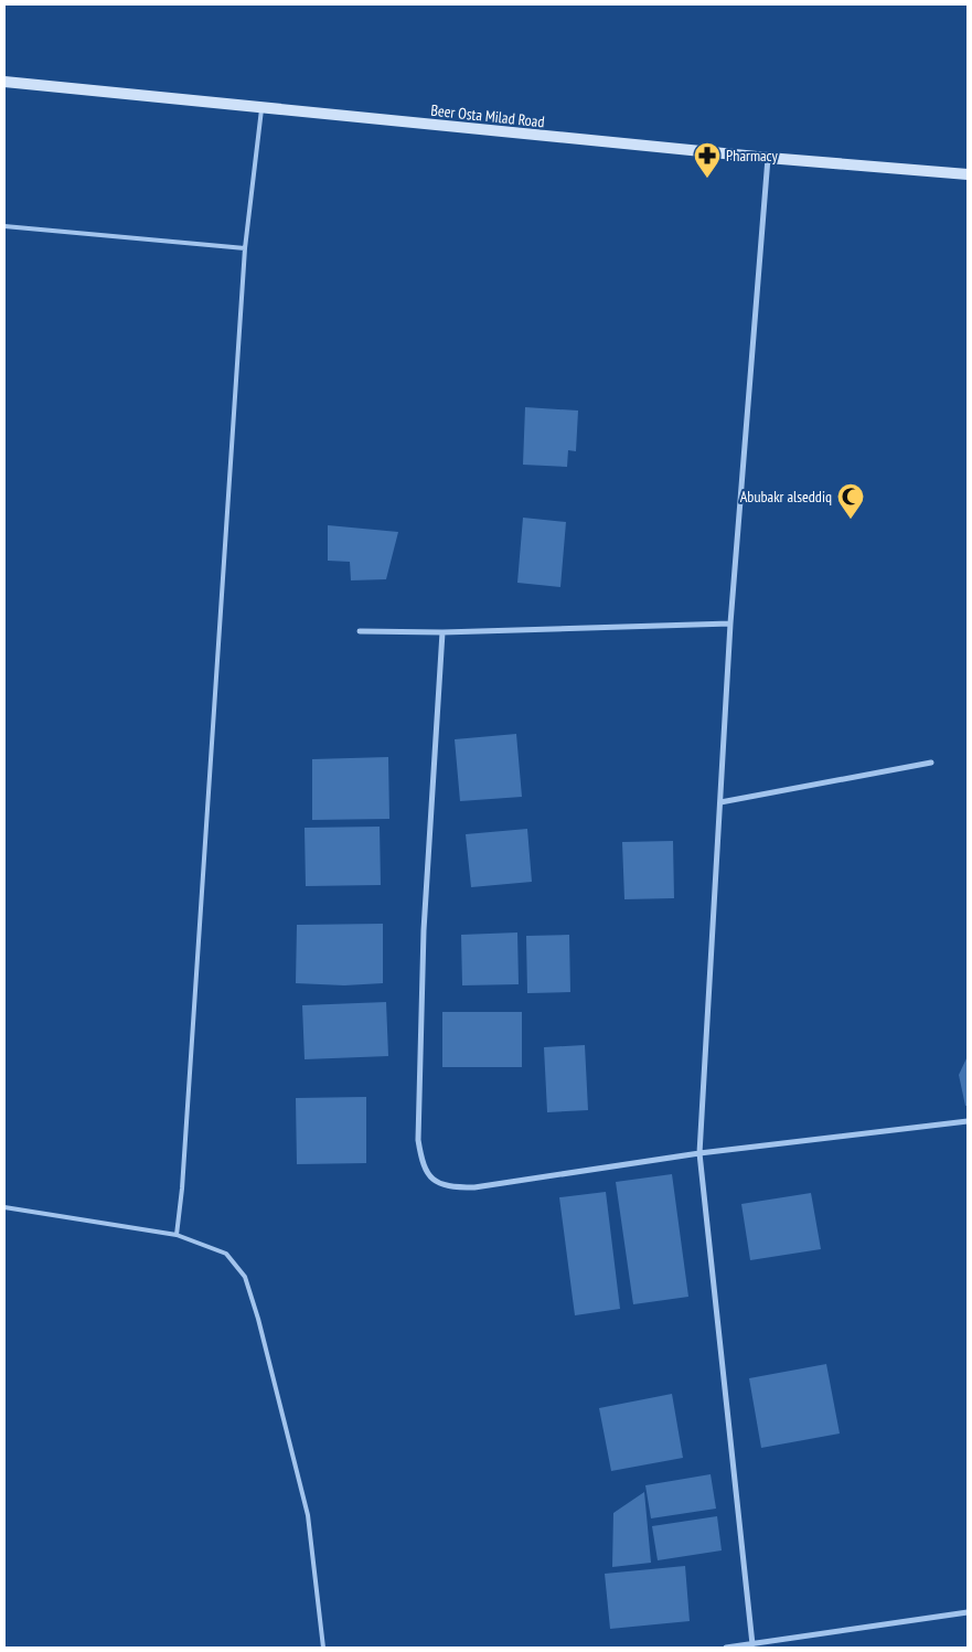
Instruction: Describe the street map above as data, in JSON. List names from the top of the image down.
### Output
{
  "streets": {
    "main road": ["Beer Osta Milad Road"]
  },
  "places": {
    "pharmacy": ["Pharmacy"],
    "mosque": ["Abubakr alseddiq"]
  }
}
